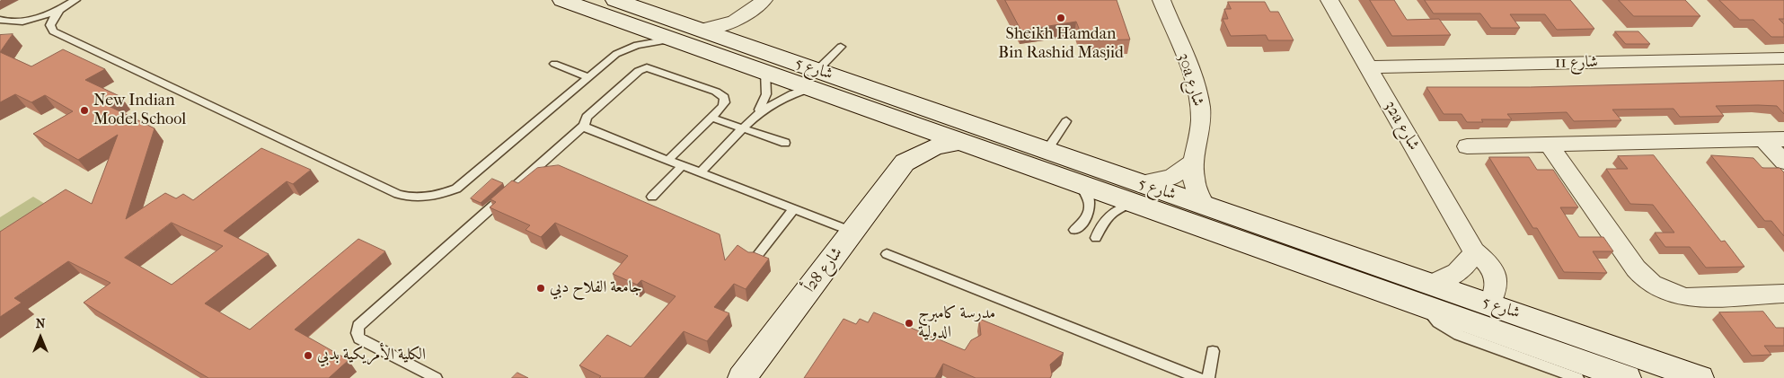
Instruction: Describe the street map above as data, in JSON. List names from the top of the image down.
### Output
{
  "streets": {
    "street": [
      "شارع 11",
      "شارع 5",
      "30a شارع",
      "32a شارع",
      "شارع 28أ"
    ]
  },
  "crossings": [
    ["شارع 11", "32a شارع"],
    ["شارع 5", "30a شارع"],
    ["شارع 5", "32a شارع"],
    ["شارع 5", "شارع 28أ"]
  ],
  "places": [
    "Sheikh Hamdan Bin Rashid Masjid",
    "New Indian Model School",
    "جامعة الفلاح دبي",
    "مدرسة كامبرج الدولية",
    "الكلية الأمريكية بدبي"
  ],
  "north": "top"
}
